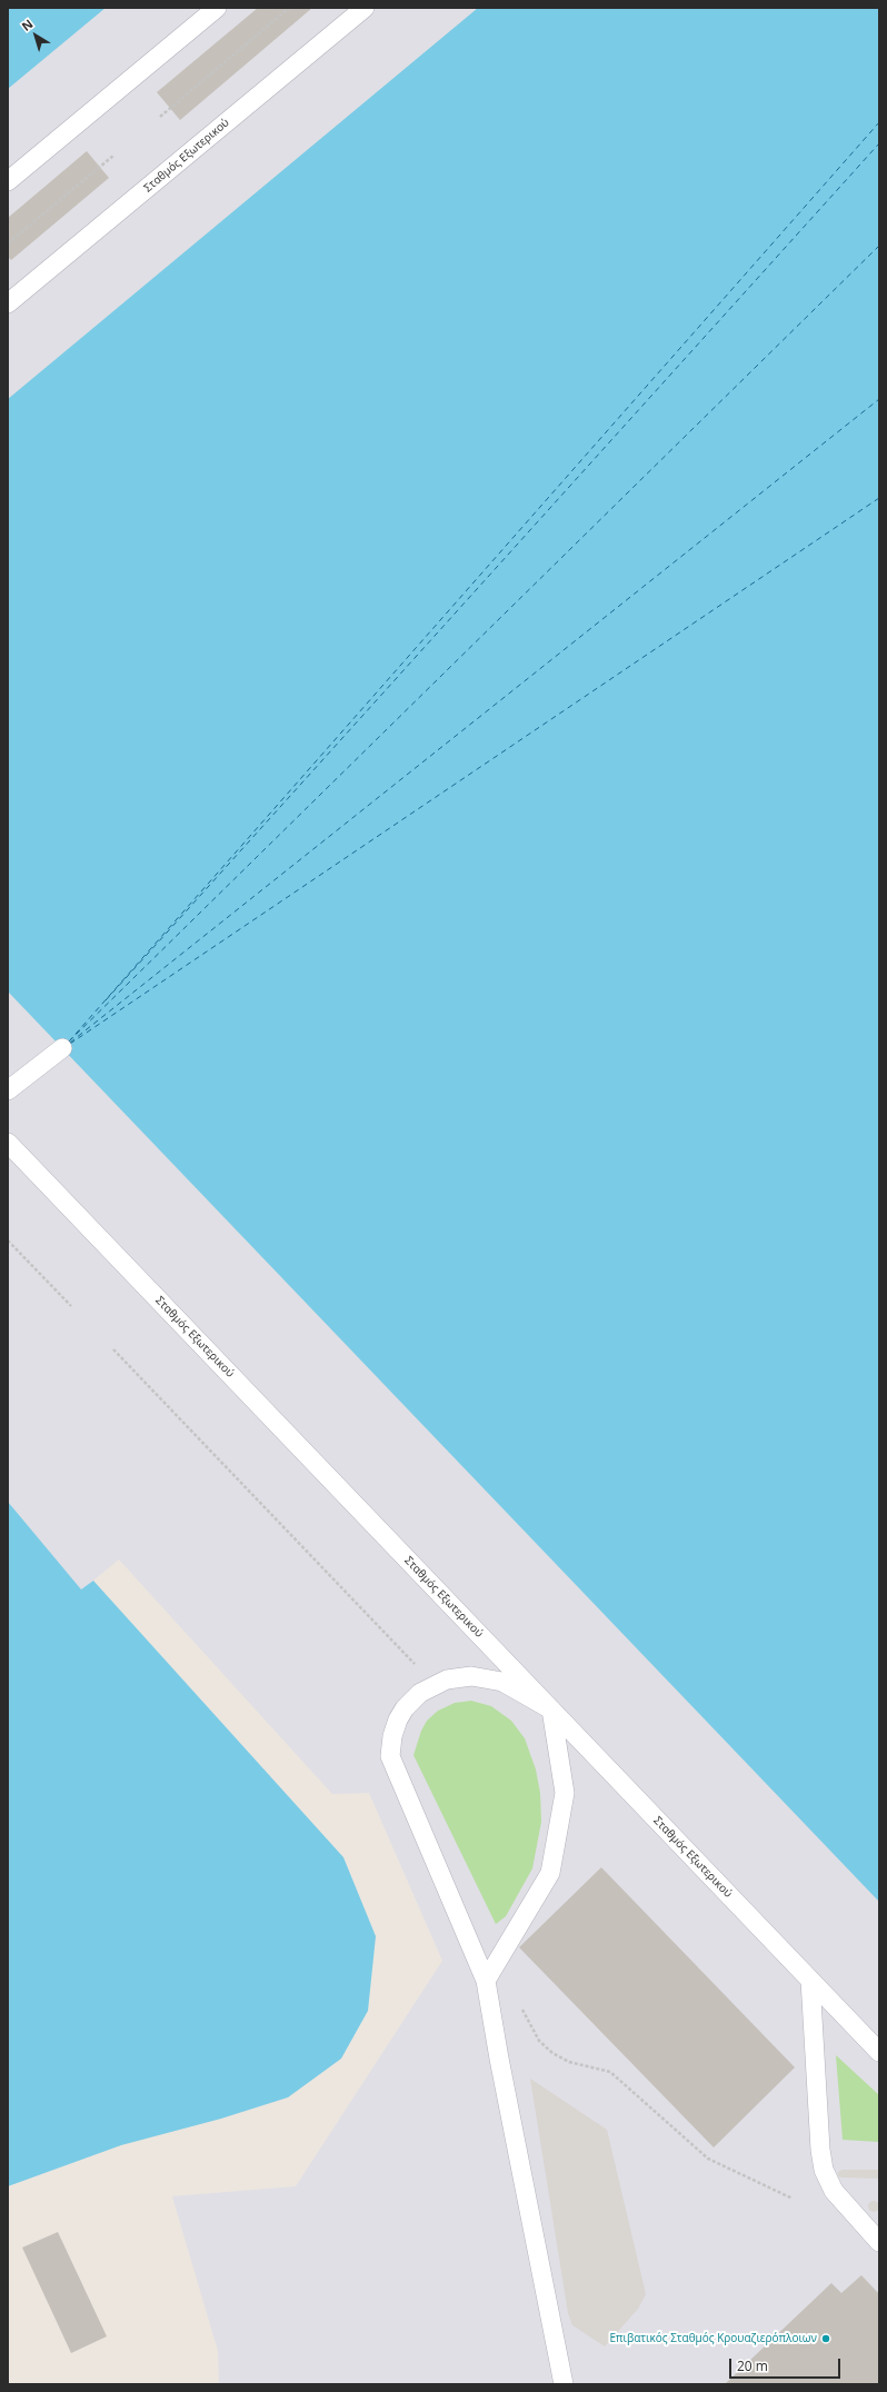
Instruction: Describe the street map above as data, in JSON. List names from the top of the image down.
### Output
{
  "streets": {
    "lane": ["Σταθμός Εξωτερικού"]
  },
  "places": ["Επιβατικός Σταθμός Κρουαζιερόπλοιων"],
  "scale_bar": "20 m",
  "north": "top left"
}
